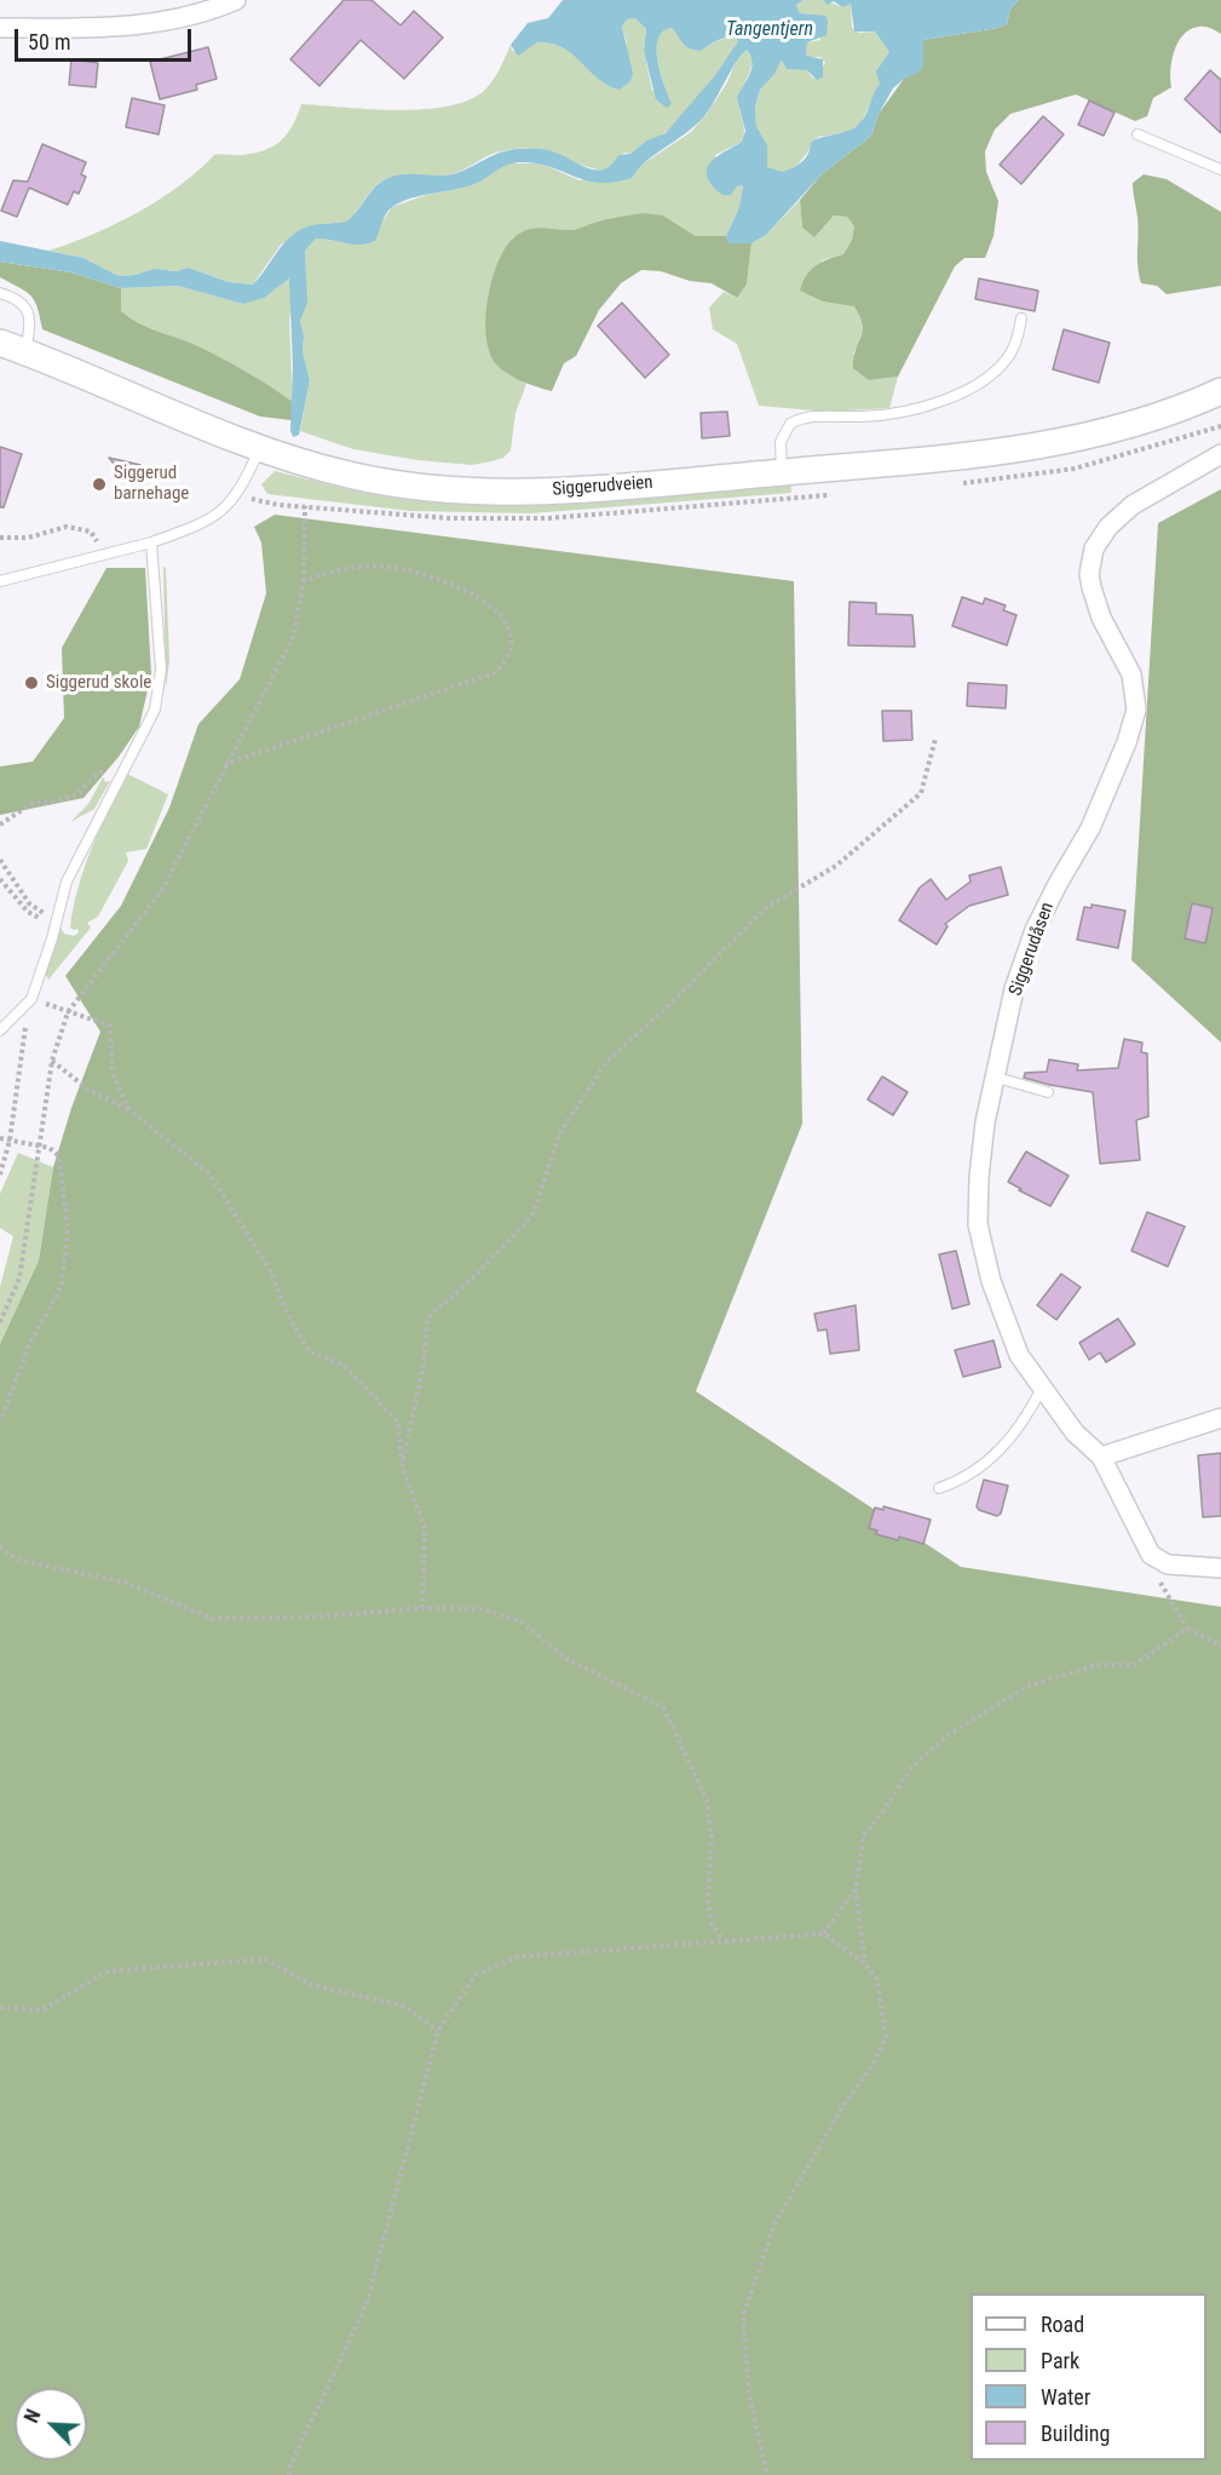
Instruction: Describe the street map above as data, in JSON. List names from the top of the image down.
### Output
{
  "streets": {
    "main road": ["Siggerudveien"],
    "street": ["Siggerudåsen"]
  },
  "water": ["Tangentjern"],
  "places": ["Siggerud barnehage", "Siggerud skole"],
  "legend": [
    "Road",
    "Park",
    "Water",
    "Building"
  ],
  "scale_bar": "50 m",
  "north": "top left"
}
